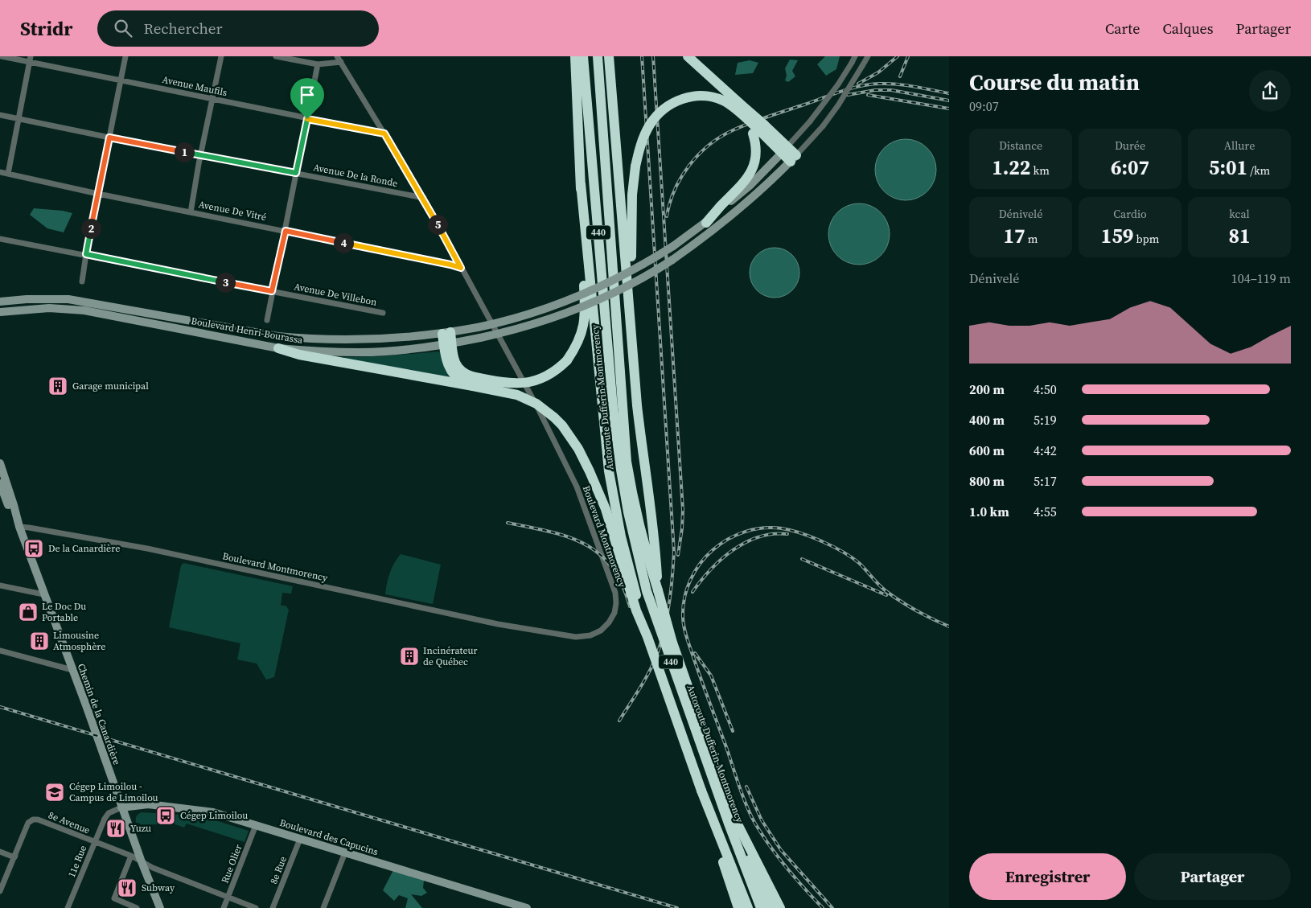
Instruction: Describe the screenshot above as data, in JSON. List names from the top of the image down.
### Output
{
  "streets": {
    "highway": ["440", "Autoroute Dufferin-Montmorency"],
    "main road": ["Boulevard Henri-Bourassa", "Chemin de la Canardière", "Boulevard des Capucins"],
    "street": [
      "Avenue Maufils",
      "Avenue De la Ronde",
      "Avenue De Vitré",
      "Avenue De Villebon",
      "Boulevard Montmorency",
      "8e Avenue",
      "11e Rue",
      "Rue Olier",
      "8e Rue"
    ]
  },
  "crossings": [
    ["Avenue Maufils", "Boulevard Montmorency"],
    ["Avenue De la Ronde", "Boulevard Montmorency"],
    ["Avenue De Vitré", "Boulevard Montmorency"],
    ["Boulevard Montmorency", "Chemin de la Canardière"],
    ["Chemin de la Canardière", "8e Avenue"],
    ["Chemin de la Canardière", "Boulevard des Capucins"],
    ["Chemin de la Canardière", "11e Rue"],
    ["8e Avenue", "11e Rue"],
    ["8e Avenue", "Rue Olier"],
    ["Boulevard des Capucins", "11e Rue"],
    ["Boulevard des Capucins", "Rue Olier"],
    ["Boulevard des Capucins", "8e Rue"]
  ],
  "places": {
    "building": ["Garage municipal", "Limousine Atmosphère", "Incinérateur de Québec"],
    "bus stop": ["De la Canardière", "Cégep Limoilou"],
    "shop": ["Le Doc Du Portable"],
    "school or university": ["Cégep Limoilou - Campus de Limoilou"],
    "restaurant": ["Yuzu", "Subway"]
  },
  "page": {
    "header": "Stridr",
    "search": "Rechercher",
    "nav": ["Carte", "Calques", "Partager"],
    "heading": ["Course du matin", "09:07"],
    "stats": [
      ["Distance", "1.22 km"],
      ["Durée", "6:07"],
      ["Allure", "5:01 /km"],
      ["Dénivelé", "17 m"],
      ["Cardio", "159 bpm"],
      ["kcal", "81"]
    ],
    "pins": [
      "1",
      "5",
      "2",
      "4",
      "3"
    ],
    "chart": ["Dénivelé", "104–119 m"],
    "list": [
      {
        "name": "200 m",
        "note": "4:50"
      },
      {
        "name": "400 m",
        "note": "5:19"
      },
      {
        "name": "600 m",
        "note": "4:42"
      },
      {
        "name": "800 m",
        "note": "5:17"
      },
      {
        "name": "1.0 km",
        "note": "4:55"
      }
    ],
    "buttons": ["Enregistrer", "Partager"]
  }
}
